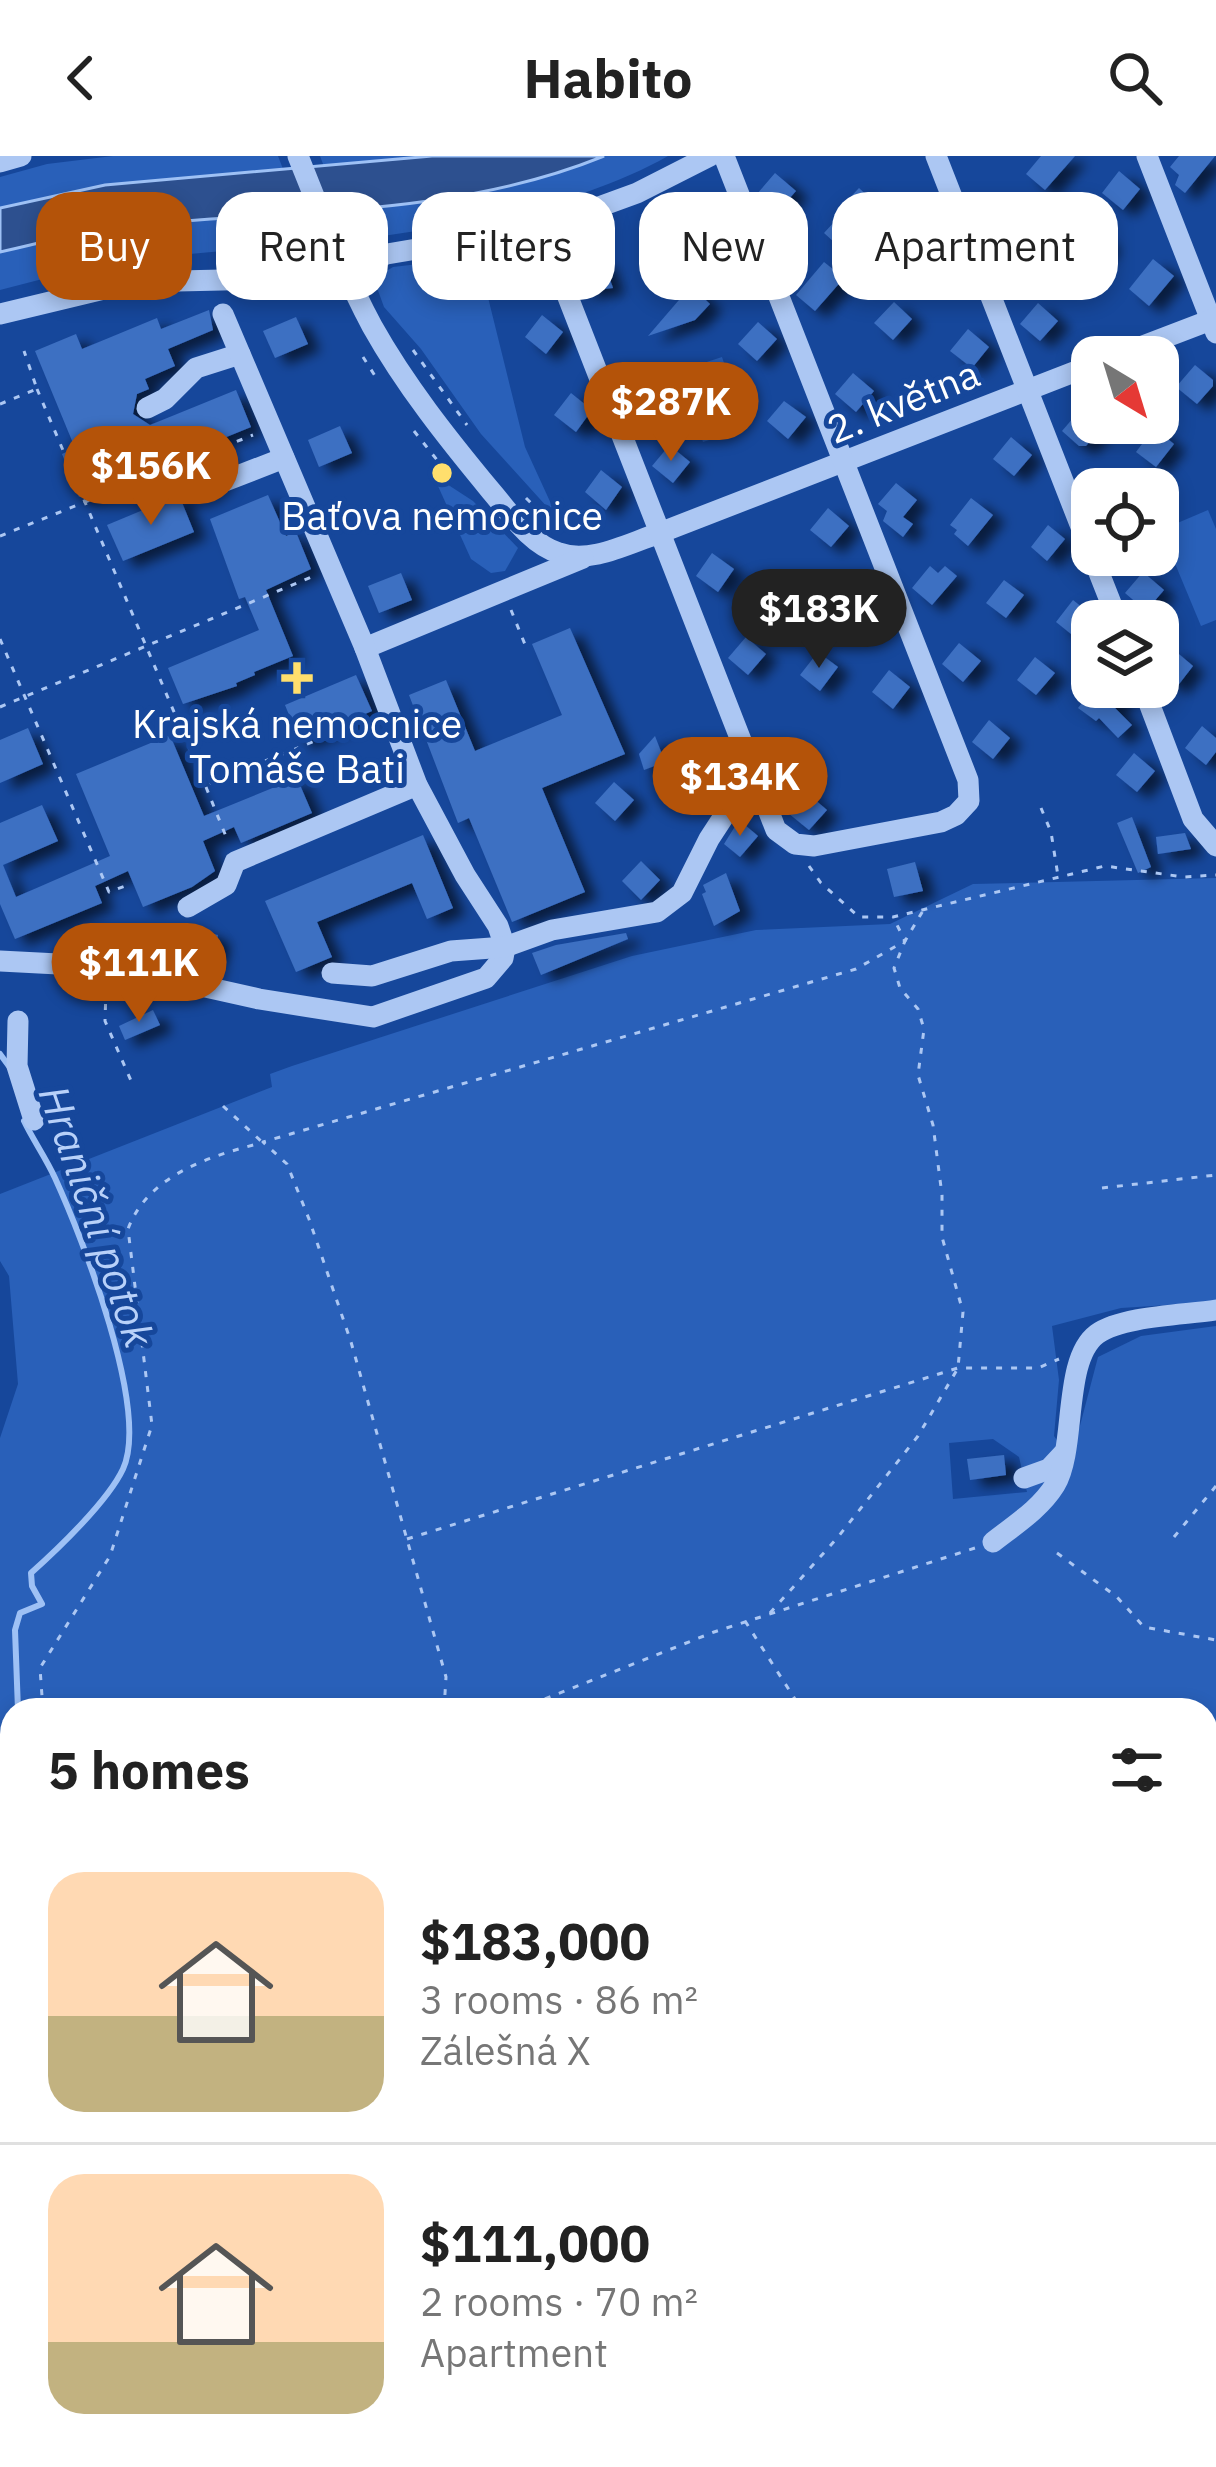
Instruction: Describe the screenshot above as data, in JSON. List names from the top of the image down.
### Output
{
  "streets": {
    "street": ["2. května"]
  },
  "water": ["Hraniční potok"],
  "places": {
    "other": ["Baťova nemocnice"],
    "health": ["Krajská nemocnice Tomáše Bati"]
  },
  "north": "bottom right",
  "page": {
    "header": "Habito",
    "chip": [
      "Buy",
      "Rent",
      "Filters",
      "New",
      "Apartment"
    ],
    "price": [
      "$287K",
      "$156K",
      "$183K",
      "$134K",
      "$111K"
    ],
    "heading": "5 homes",
    "list": [
      {
        "name": "$183,000",
        "note": "3 rooms · 86 m² · Zálešná X"
      },
      {
        "name": "$111,000",
        "note": "2 rooms · 70 m² · Apartment"
      }
    ]
  }
}
